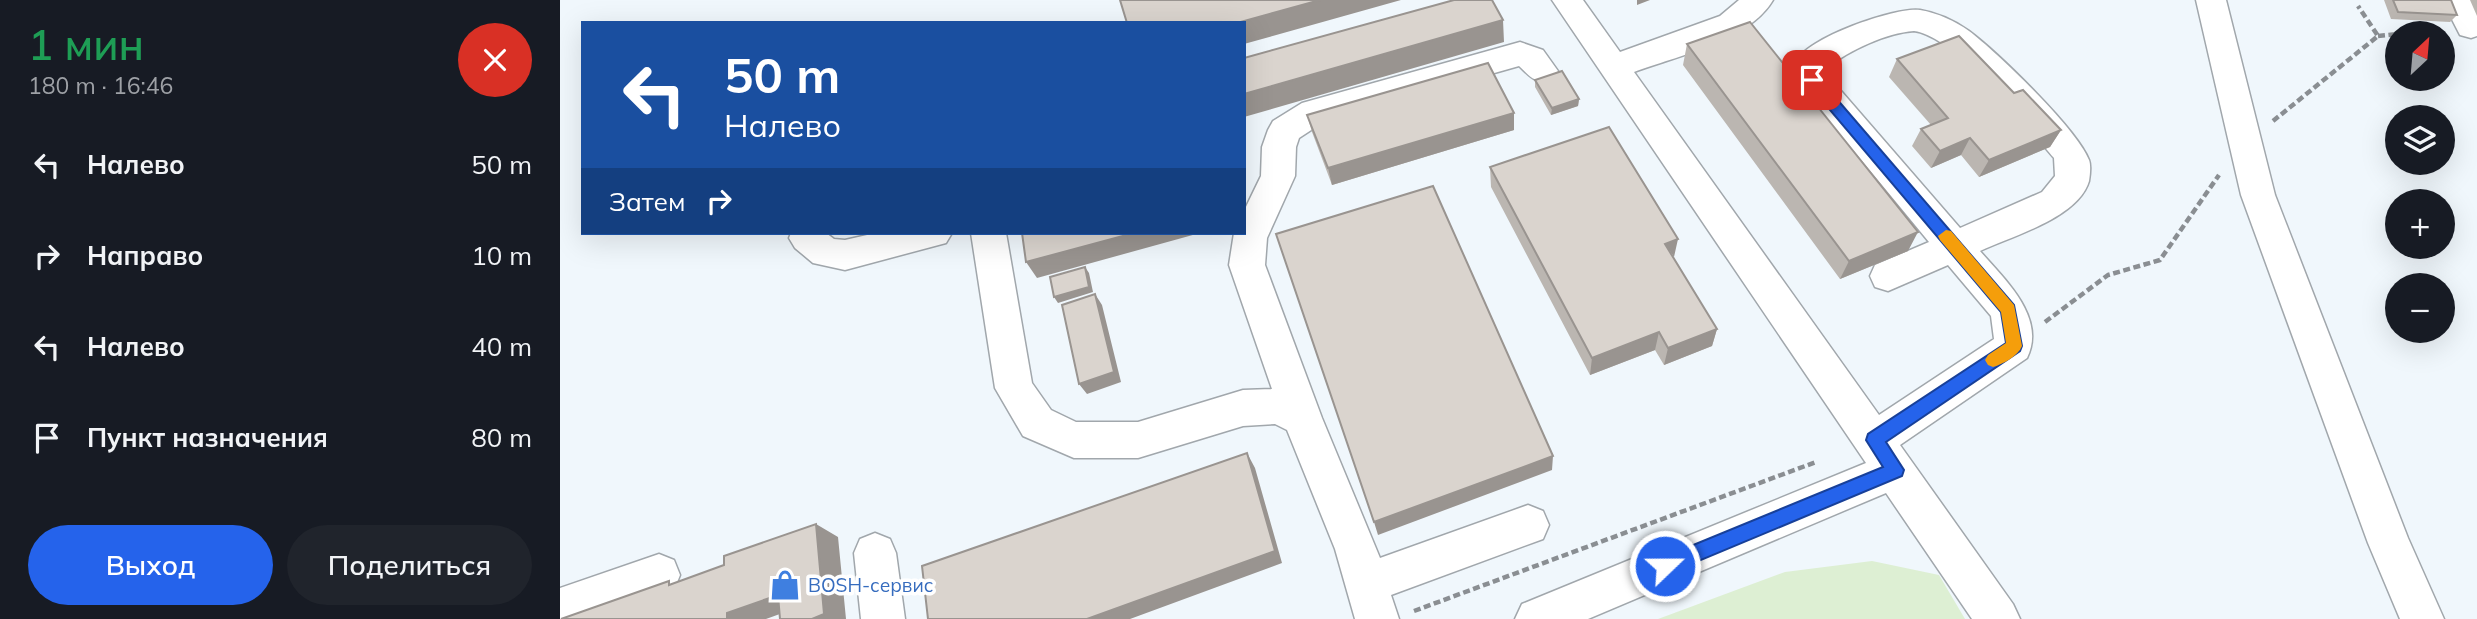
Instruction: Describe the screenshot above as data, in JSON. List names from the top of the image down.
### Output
{
  "places": {
    "shop": ["BOSH-сервис"]
  },
  "north": "top right",
  "page": {
    "heading": ["1 мин", "180 m · 16:46"],
    "map_buttons": ["+", "−"],
    "turn": ["50 m", "Налево"],
    "list": [
      {
        "name": "Налево",
        "value": "50 m"
      },
      {
        "name": "Направо",
        "value": "10 m"
      },
      {
        "name": "Налево",
        "value": "40 m"
      },
      {
        "name": "Пункт назначения",
        "value": "80 m"
      }
    ],
    "then": "Затем",
    "buttons": ["Выход", "Поделиться"]
  }
}
